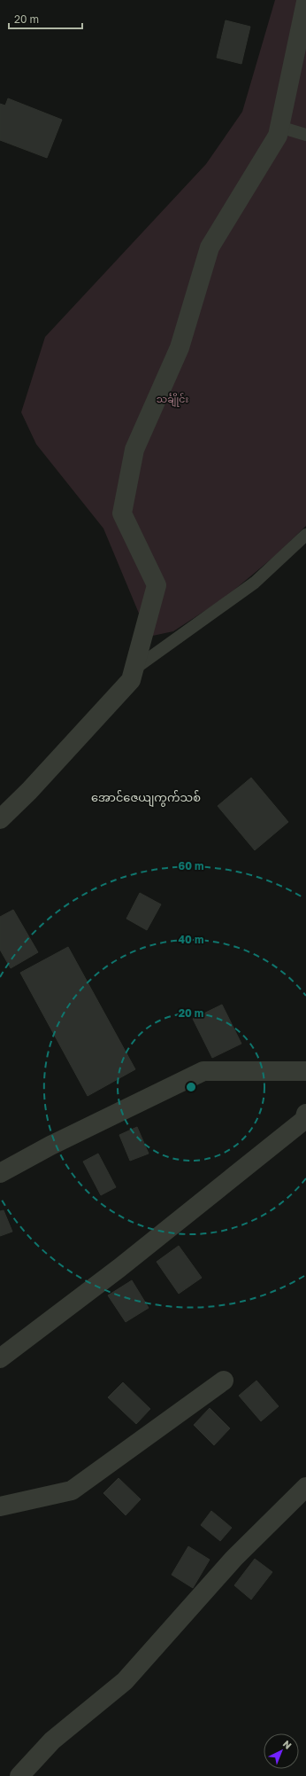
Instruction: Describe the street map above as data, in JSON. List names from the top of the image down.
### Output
{
  "districts": ["အောင်ဇေယျကွက်သစ်"],
  "parks": ["သင်္ချိုင်း"],
  "scale_bar": "20 m",
  "north": "top right",
  "rings": ["60 m", "40 m", "20 m"]
}
